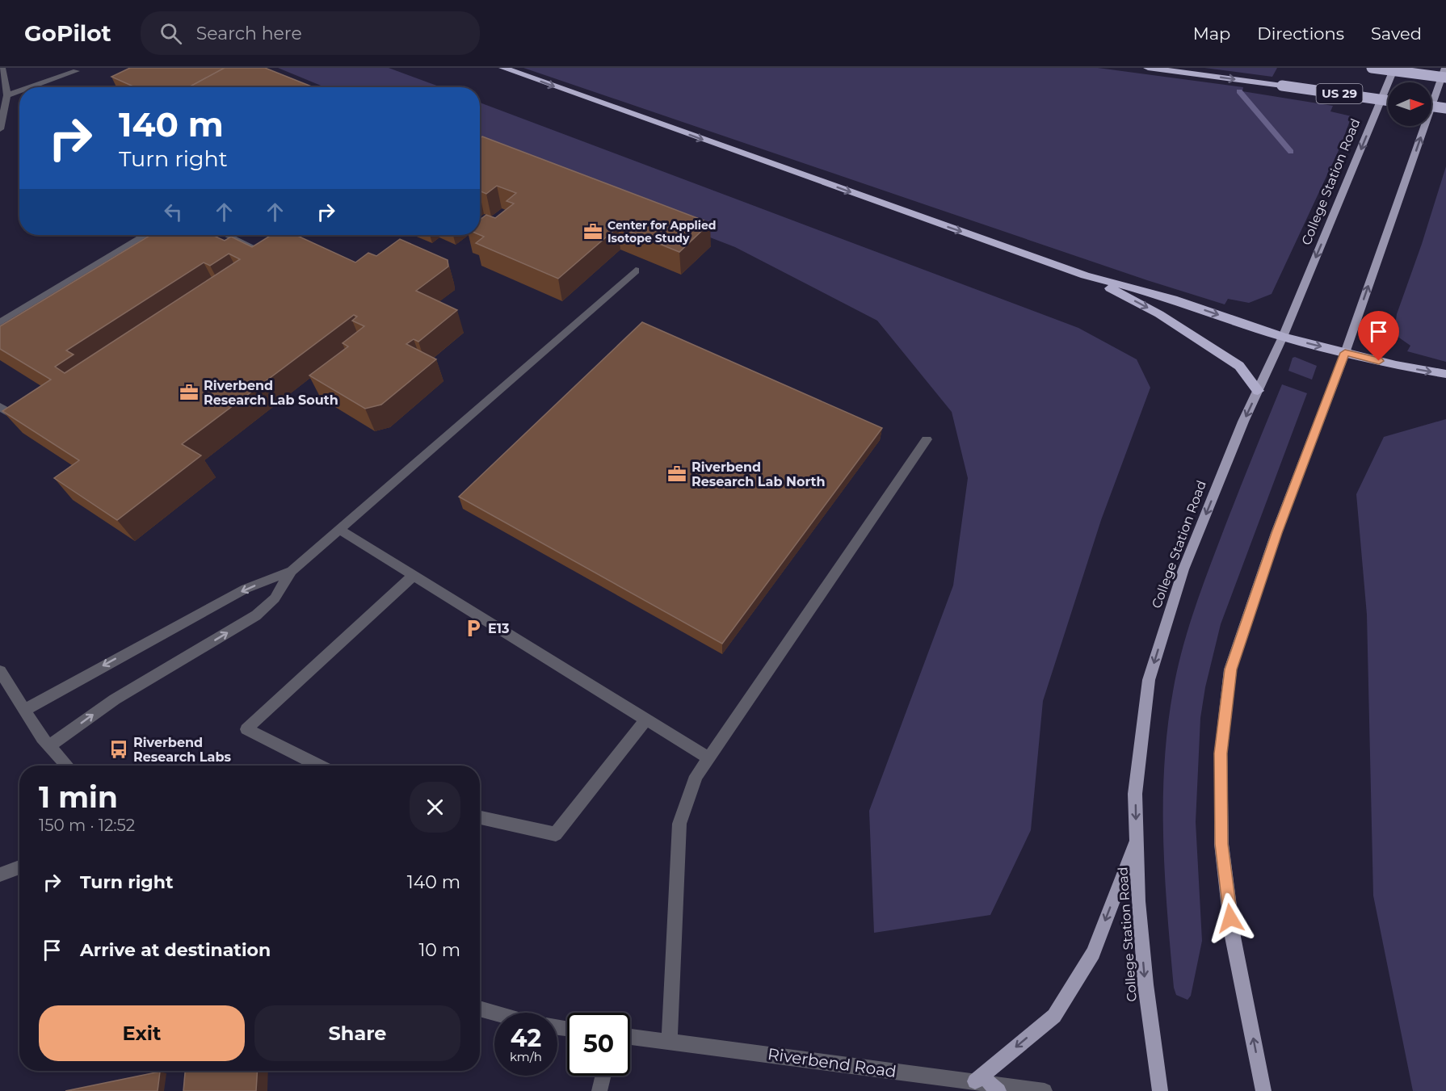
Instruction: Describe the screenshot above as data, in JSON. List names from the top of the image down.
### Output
{
  "streets": {
    "highway": ["US 29"],
    "main road": ["College Station Road"],
    "street": ["Riverbend Road"]
  },
  "places": {
    "office": ["Center for Applied Isotope Study", "Riverbend Research Lab South", "Riverbend Research Lab North"],
    "parking": ["E13"],
    "bus stop": ["Riverbend Research Labs"]
  },
  "north": "right",
  "page": {
    "header": "GoPilot",
    "search": "Search here",
    "nav": ["Map", "Directions", "Saved"],
    "turn": ["140 m", "Turn right"],
    "heading": ["1 min", "150 m · 12:52"],
    "list": [
      {
        "name": "Turn right",
        "value": "140 m"
      },
      {
        "name": "Arrive at destination",
        "value": "10 m"
      }
    ],
    "buttons": ["Exit", "Share"],
    "speed": "42 km/h",
    "limit": "50"
  }
}
